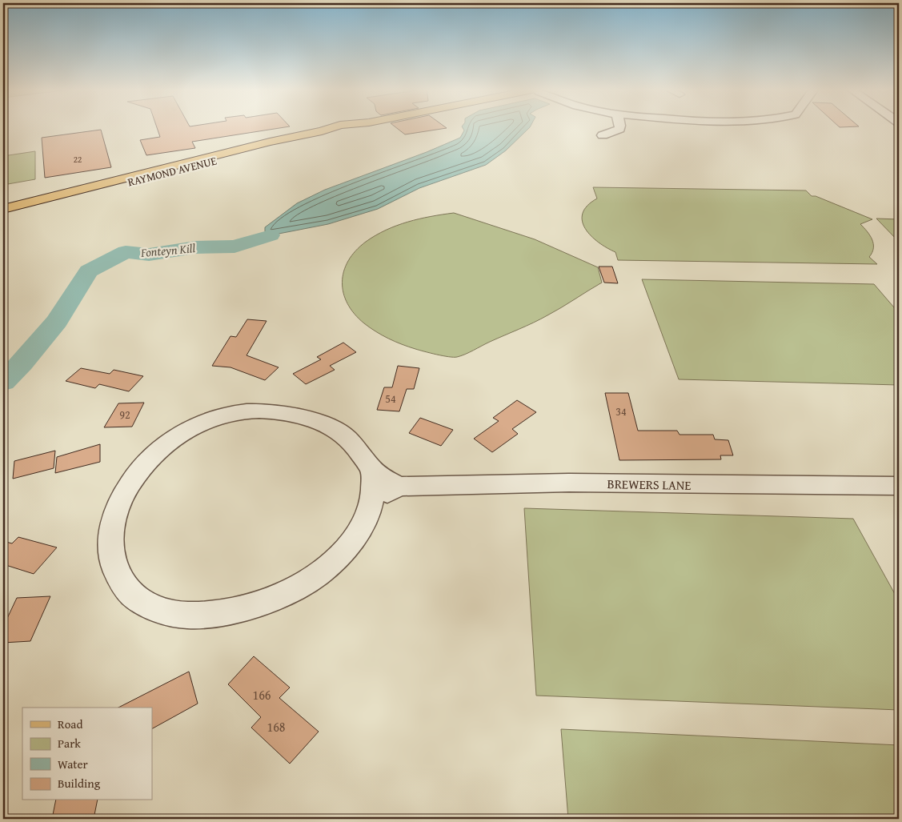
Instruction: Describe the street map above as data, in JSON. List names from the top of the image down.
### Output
{
  "streets": {
    "main road": ["RAYMOND AVENUE"],
    "street": ["BREWERS LANE"]
  },
  "water": ["Fonteyn Kill"],
  "house_numbers": [
    "22",
    "54",
    "34",
    "92",
    "166",
    "168"
  ],
  "legend": [
    "Road",
    "Park",
    "Water",
    "Building"
  ]
}
